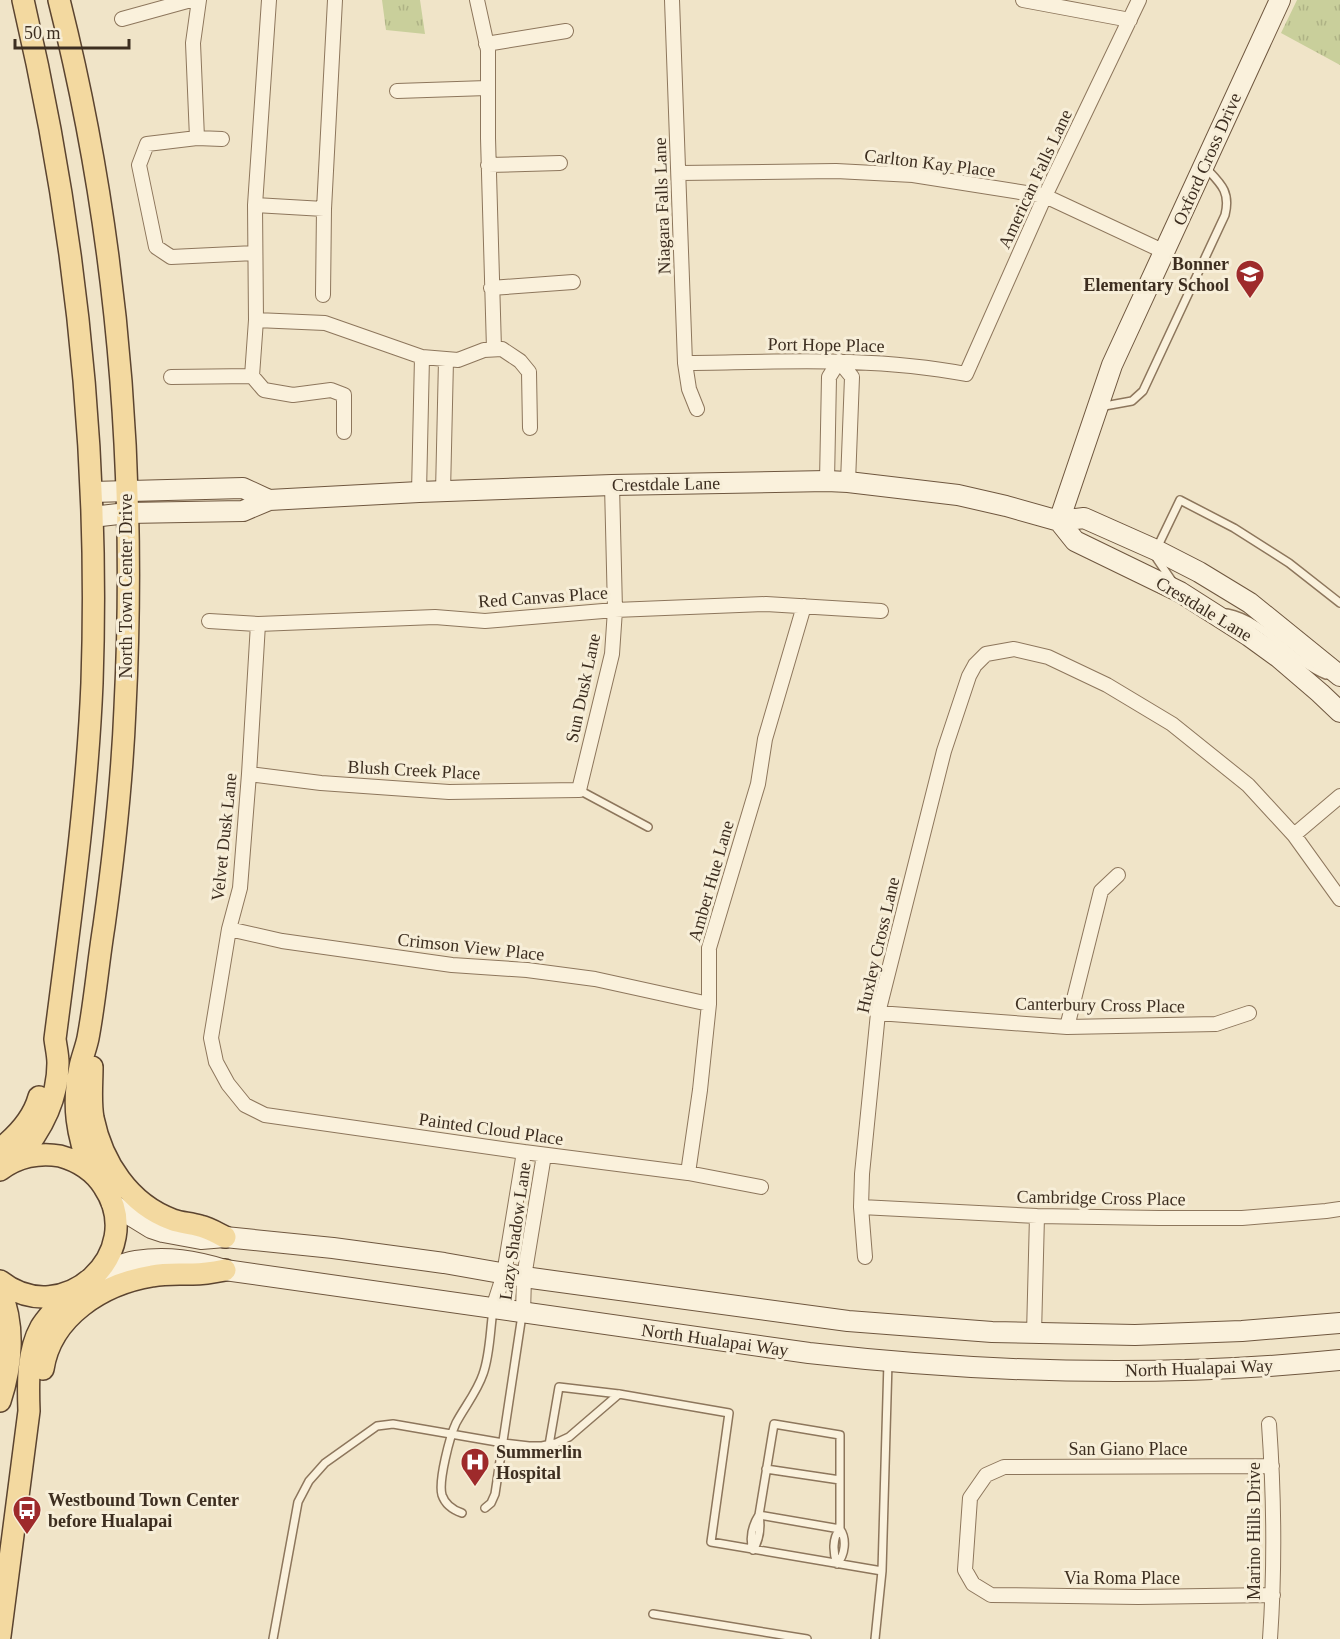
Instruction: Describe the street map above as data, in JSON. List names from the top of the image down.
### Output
{
  "streets": {
    "main road": [
      "Oxford Cross Drive",
      "Crestdale Lane",
      "North Town Center Drive",
      "North Hualapai Way"
    ],
    "street": [
      "Carlton Kay Place",
      "American Falls Lane",
      "Niagara Falls Lane",
      "Port Hope Place",
      "Red Canvas Place",
      "Sun Dusk Lane",
      "Blush Creek Place",
      "Velvet Dusk Lane",
      "Amber Hue Lane",
      "Huxley Cross Lane",
      "Crimson View Place",
      "Canterbury Cross Place",
      "Painted Cloud Place",
      "Cambridge Cross Place",
      "Lazy Shadow Lane",
      "San Giano Place",
      "Marino Hills Drive",
      "Via Roma Place"
    ]
  },
  "crossings": [
    ["Oxford Cross Drive", "Carlton Kay Place"],
    ["Oxford Cross Drive", "Crestdale Lane"],
    ["Carlton Kay Place", "American Falls Lane"],
    ["Carlton Kay Place", "Niagara Falls Lane"],
    ["American Falls Lane", "Port Hope Place"],
    ["Niagara Falls Lane", "Port Hope Place"],
    ["Crestdale Lane", "North Town Center Drive"],
    ["Crestdale Lane", "Sun Dusk Lane"],
    ["Red Canvas Place", "Sun Dusk Lane"],
    ["Red Canvas Place", "Velvet Dusk Lane"],
    ["Red Canvas Place", "Amber Hue Lane"],
    ["Sun Dusk Lane", "Blush Creek Place"],
    ["Blush Creek Place", "Velvet Dusk Lane"],
    ["Velvet Dusk Lane", "Crimson View Place"],
    ["Velvet Dusk Lane", "Painted Cloud Place"],
    ["Amber Hue Lane", "Crimson View Place"],
    ["Amber Hue Lane", "Painted Cloud Place"],
    ["Huxley Cross Lane", "Canterbury Cross Place"],
    ["Huxley Cross Lane", "Cambridge Cross Place"],
    ["Painted Cloud Place", "Lazy Shadow Lane"],
    ["Lazy Shadow Lane", "North Hualapai Way"],
    ["San Giano Place", "Marino Hills Drive"],
    ["San Giano Place", "Via Roma Place"],
    ["Marino Hills Drive", "Via Roma Place"]
  ],
  "places": {
    "school or university": ["Bonner Elementary School"],
    "hospital": ["Summerlin Hospital"],
    "bus stop": ["Westbound Town Center before Hualapai"]
  },
  "scale_bar": "50 m"
}
